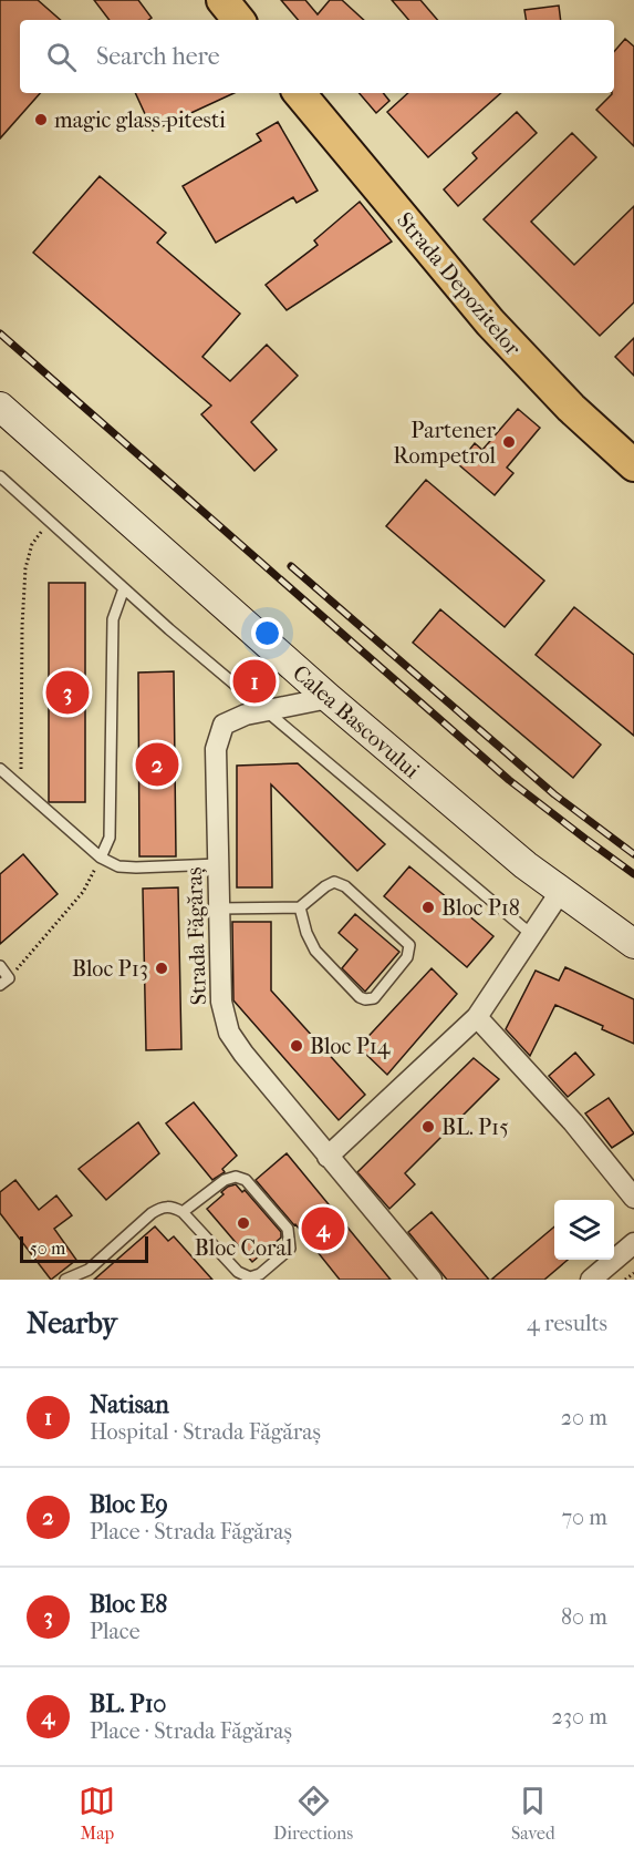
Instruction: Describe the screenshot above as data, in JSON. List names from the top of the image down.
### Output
{
  "streets": {
    "main road": ["Strada Depozitelor"],
    "street": ["Calea Bascovului", "Strada Făgăraș"]
  },
  "crossings": [
    ["Calea Bascovului", "Strada Făgăraș"]
  ],
  "places": [
    "magic glass-pitesti",
    "Partener Rompetrol",
    "Bloc P18",
    "Bloc P13",
    "Bloc P14",
    "BL. P15",
    "Bloc Coral"
  ],
  "scale_bar": "50 m",
  "page": {
    "search": "Search here",
    "pins": [
      "1",
      "3",
      "2",
      "4"
    ],
    "scale": "50 m",
    "heading": ["Nearby", "4 results"],
    "list": [
      {
        "mark": "1",
        "name": "Natisan",
        "note": "Hospital · Strada Făgăraș",
        "value": "20 m"
      },
      {
        "mark": "2",
        "name": "Bloc E9",
        "note": "Place · Strada Făgăraș",
        "value": "70 m"
      },
      {
        "mark": "3",
        "name": "Bloc E8",
        "note": "Place",
        "value": "80 m"
      },
      {
        "mark": "4",
        "name": "BL. P10",
        "note": "Place · Strada Făgăraș",
        "value": "230 m"
      }
    ],
    "nav": ["Map", "Directions", "Saved"]
  }
}
